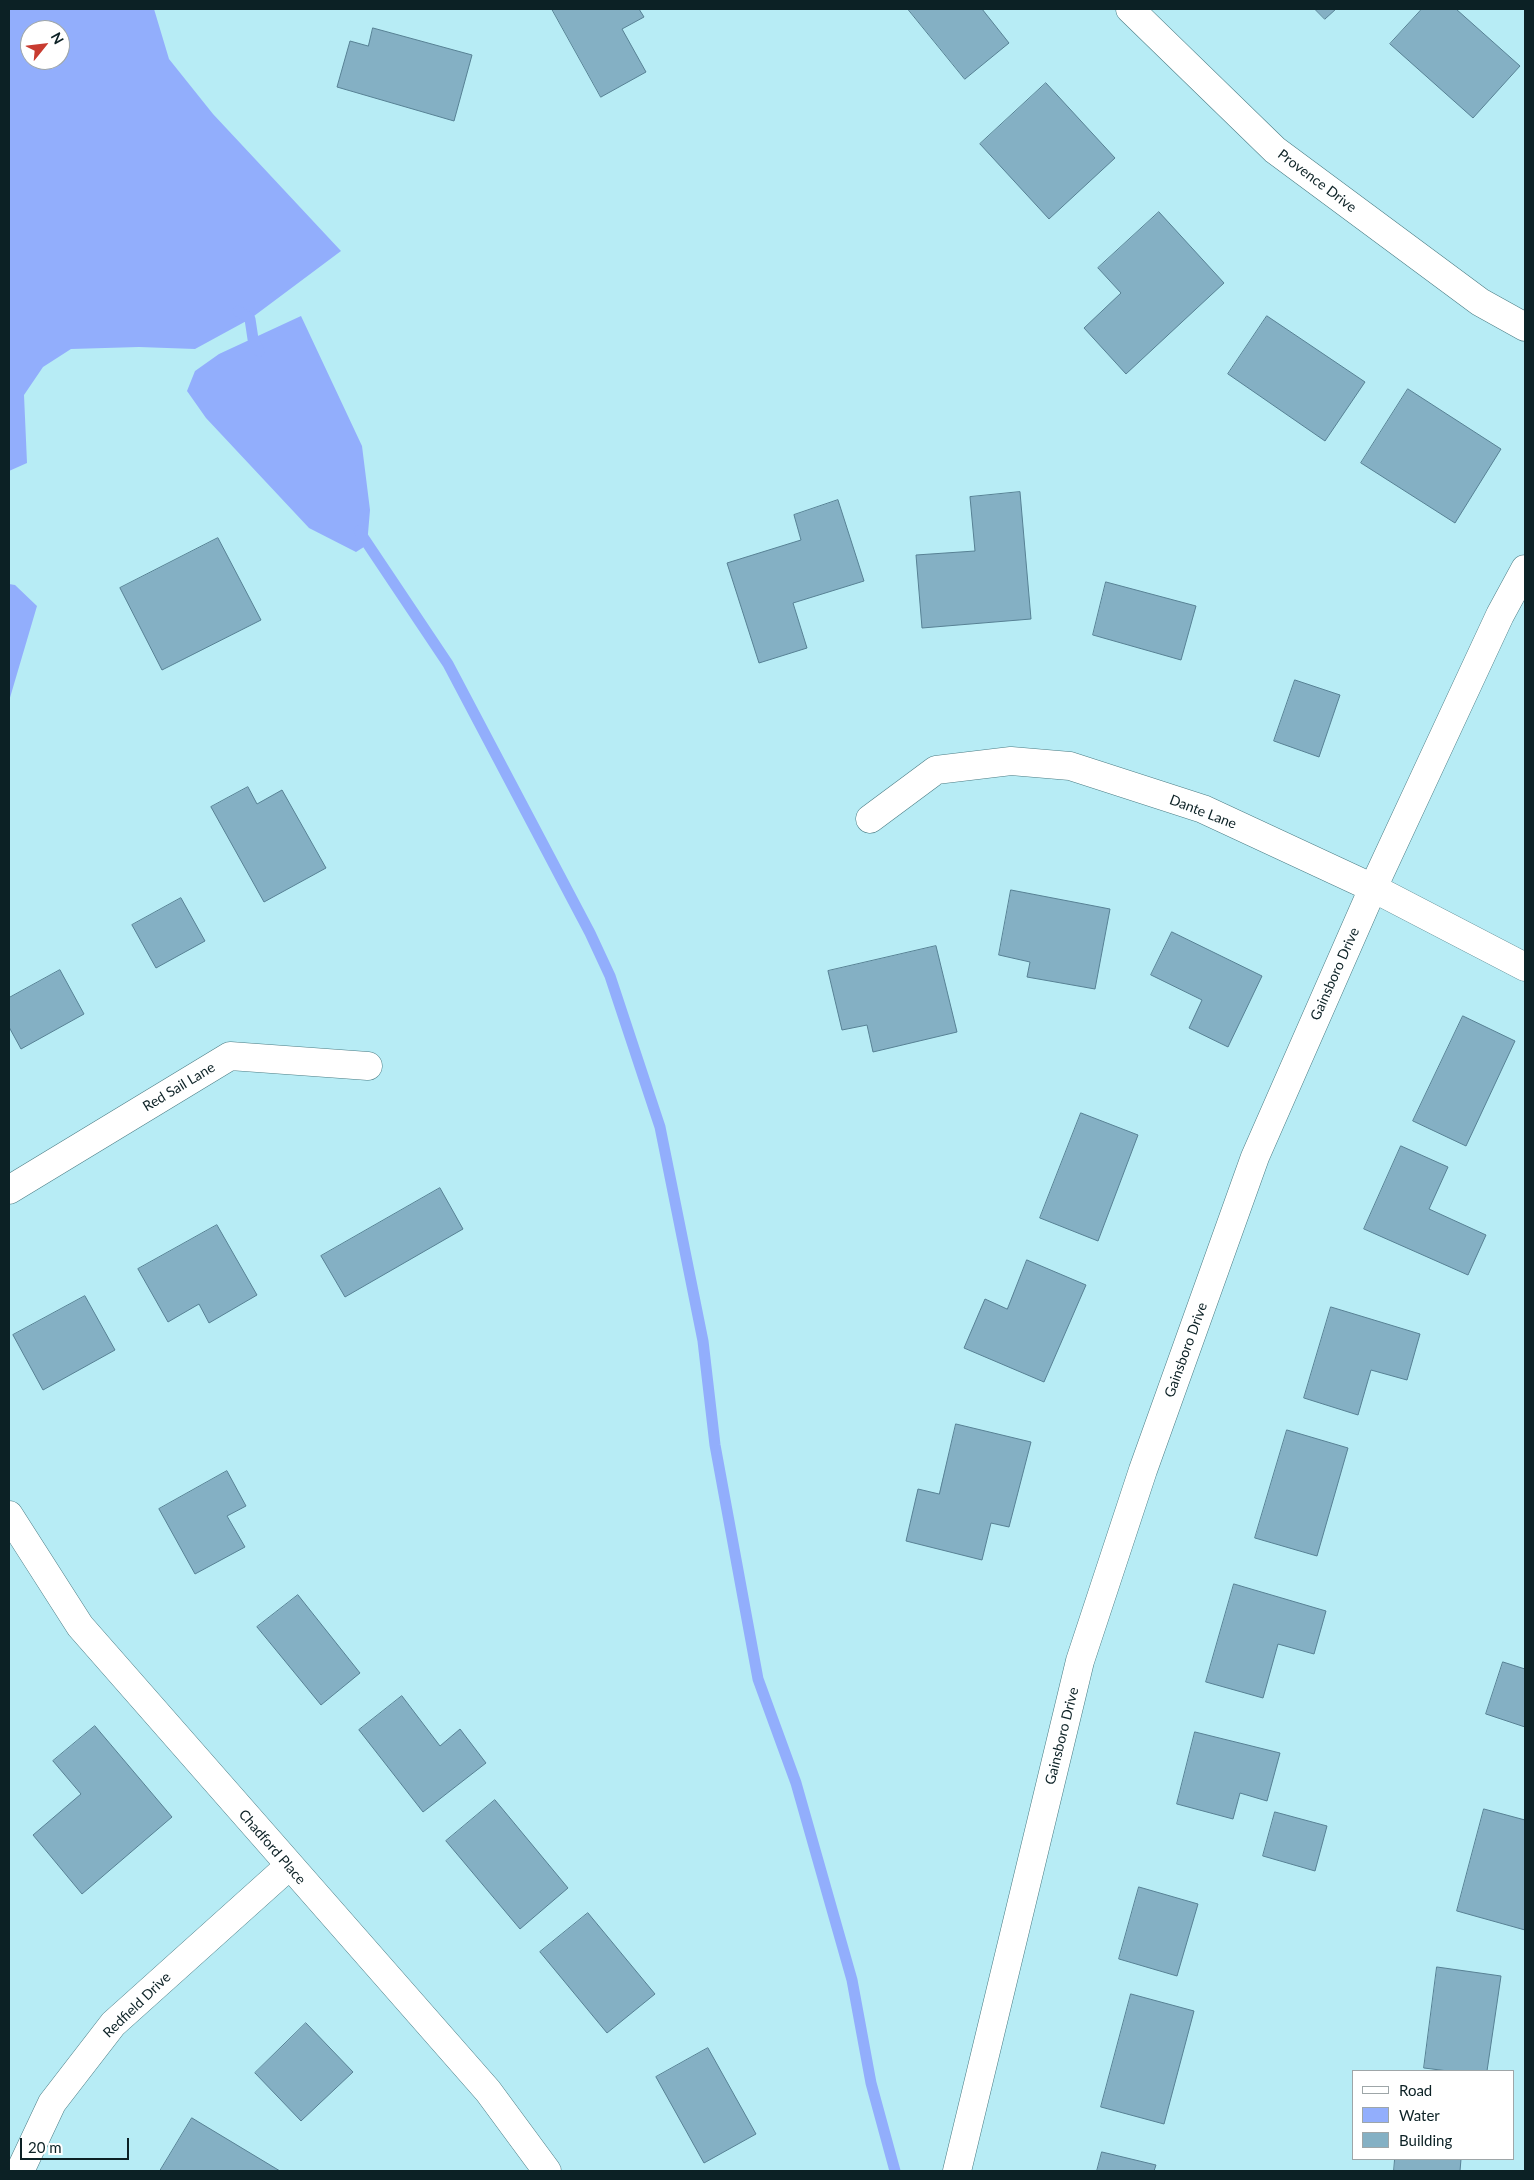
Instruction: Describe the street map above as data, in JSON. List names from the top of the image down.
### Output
{
  "streets": {
    "street": [
      "Provence Drive",
      "Dante Lane",
      "Gainsboro Drive",
      "Red Sail Lane",
      "Chadford Place",
      "Redfield Drive"
    ]
  },
  "crossings": [
    ["Dante Lane", "Gainsboro Drive"],
    ["Chadford Place", "Redfield Drive"]
  ],
  "legend": ["Road", "Water", "Building"],
  "scale_bar": "20 m",
  "north": "top right"
}
